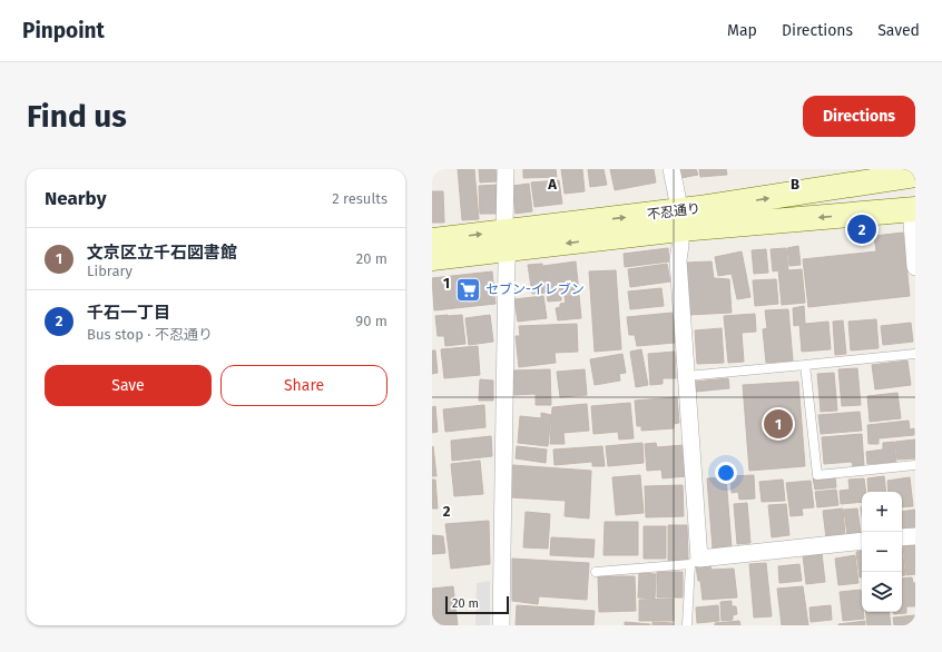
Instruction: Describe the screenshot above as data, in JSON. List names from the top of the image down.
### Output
{
  "streets": {
    "main road": ["不忍通り"]
  },
  "places": {
    "supermarket": ["セブン-イレブン"]
  },
  "scale_bar": "20 m",
  "page": {
    "header": "Pinpoint",
    "nav": ["Map", "Directions", "Saved"],
    "buttons": [
      "Directions",
      ["Save", "Share"]
    ],
    "title": "Find us",
    "heading": ["Nearby", "2 results"],
    "pins": ["2", "1"],
    "list": [
      {
        "mark": "1",
        "name": "文京区立千石図書館",
        "note": "Library",
        "value": "20 m"
      },
      {
        "mark": "2",
        "name": "千石一丁目",
        "note": "Bus stop · 不忍通り",
        "value": "90 m"
      }
    ],
    "map_buttons": ["+", "−"],
    "scale": "20 m"
  },
  "grid": {
    "columns": ["A", "B"],
    "rows": ["1", "2"]
  }
}
